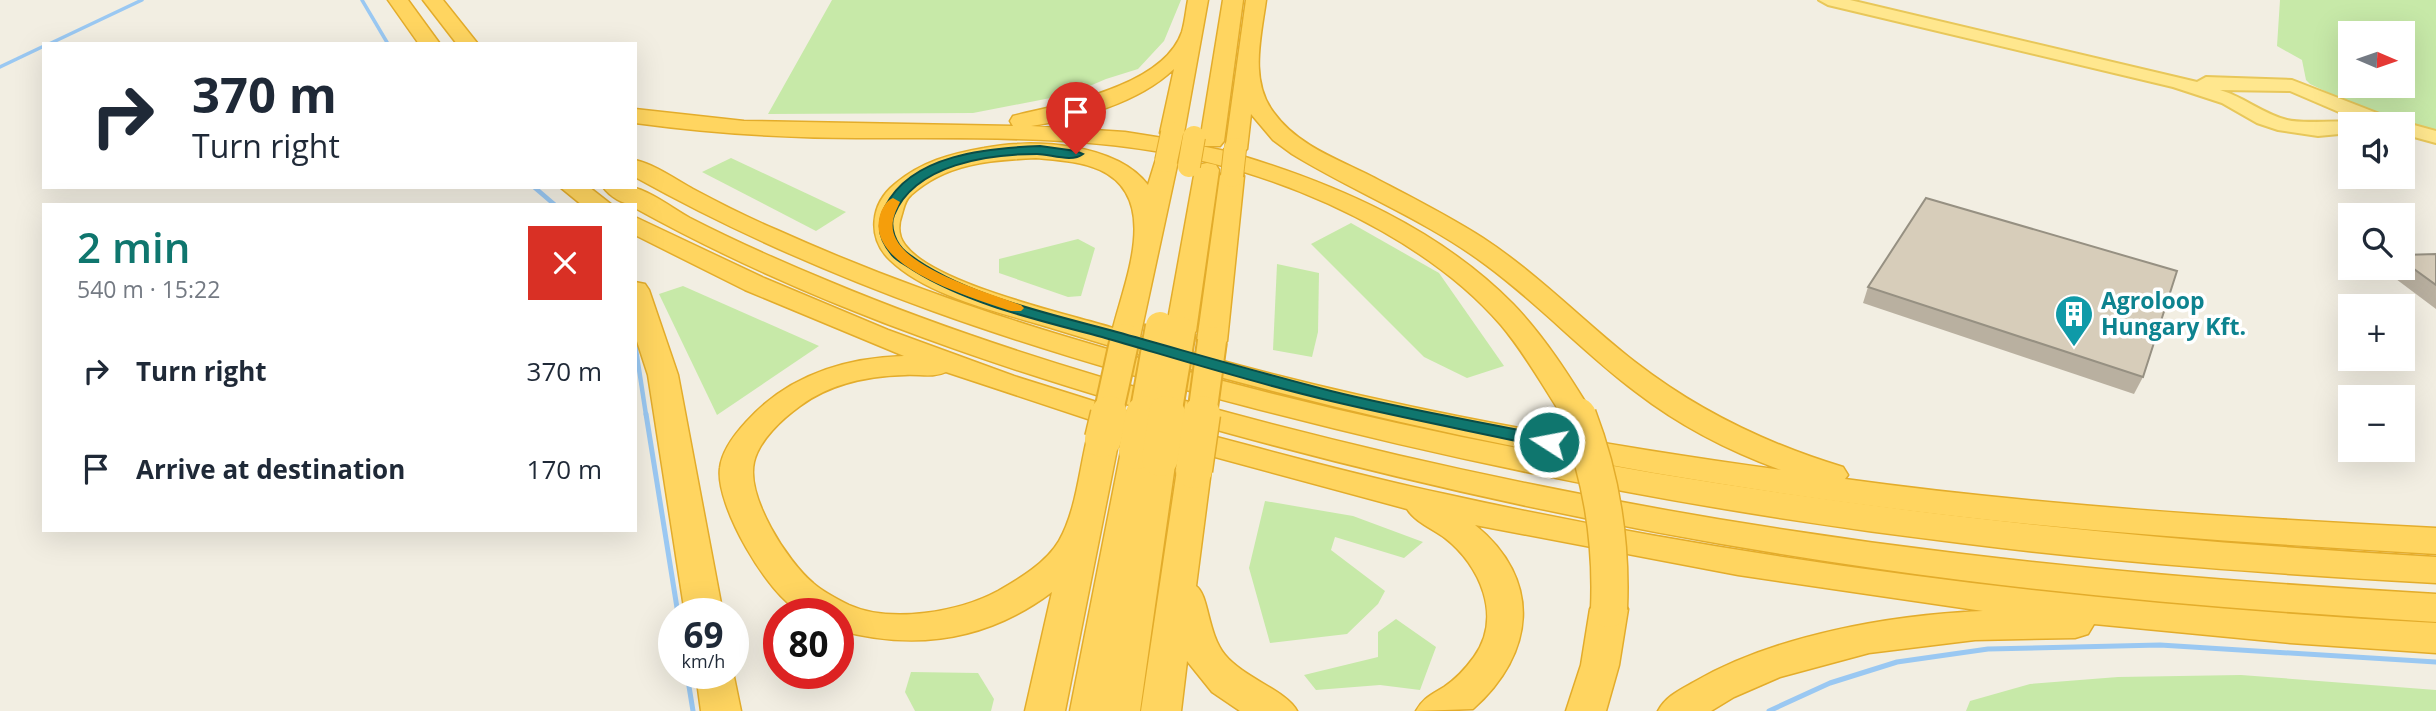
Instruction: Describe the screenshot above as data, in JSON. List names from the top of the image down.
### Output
{
  "places": {
    "building": ["Agroloop Hungary Kft."]
  },
  "north": "right",
  "page": {
    "map_buttons": ["+", "−"],
    "turn": ["370 m", "Turn right"],
    "heading": ["2 min", "540 m · 15:22"],
    "list": [
      {
        "name": "Turn right",
        "value": "370 m"
      },
      {
        "name": "Arrive at destination",
        "value": "170 m"
      }
    ],
    "speed": "69 km/h",
    "limit": "80"
  }
}
